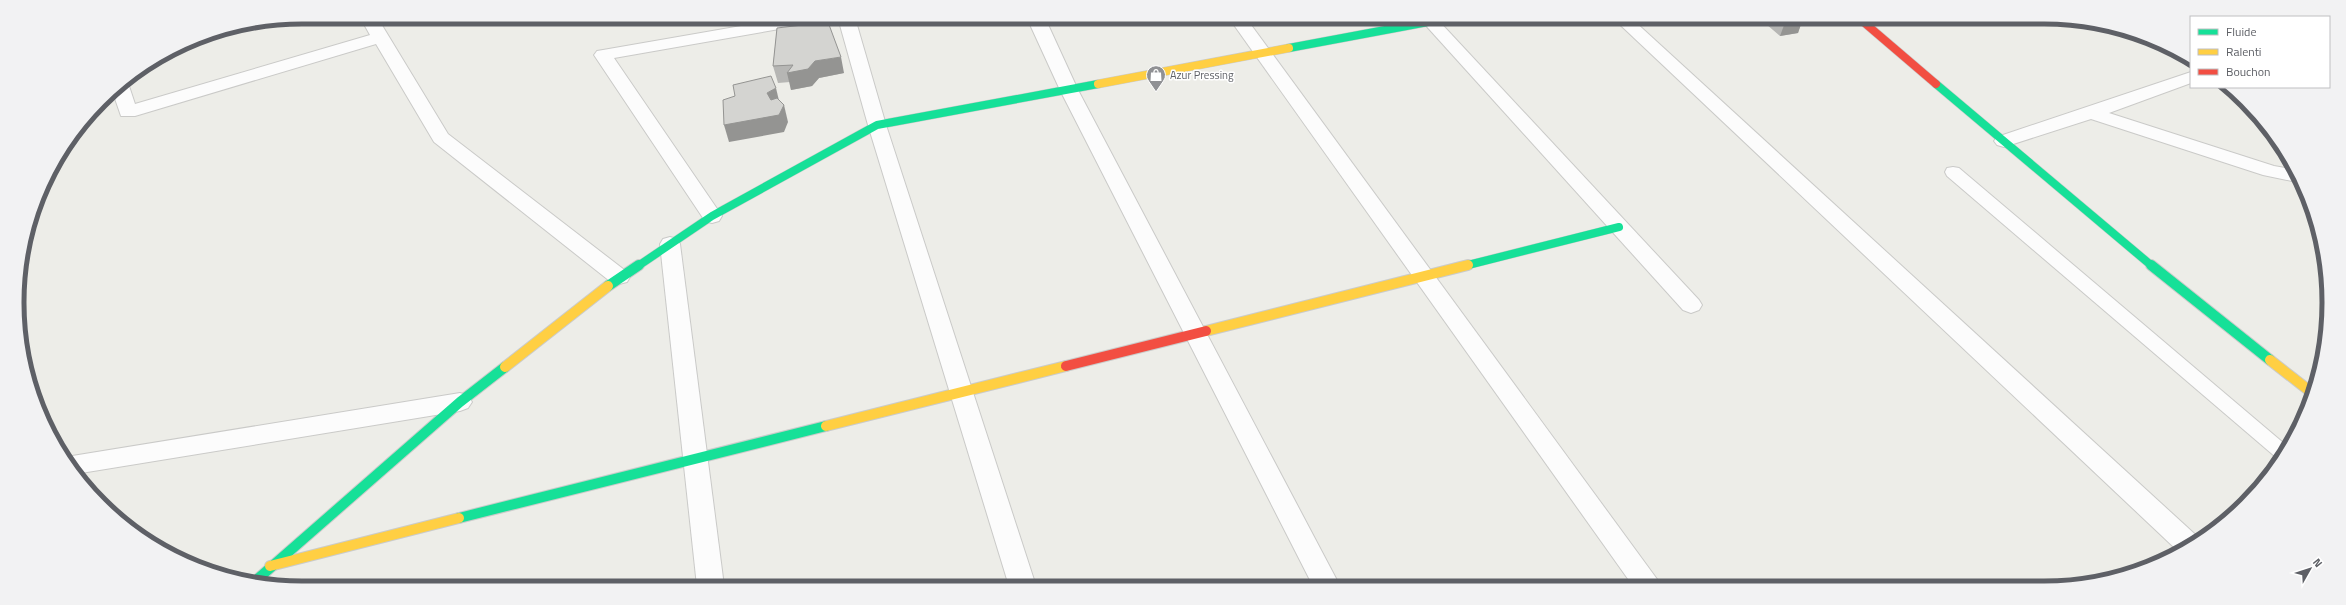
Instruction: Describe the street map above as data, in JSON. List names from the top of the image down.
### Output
{
  "places": {
    "shop": ["Azur Pressing"]
  },
  "legend": ["Fluide", "Ralenti", "Bouchon"],
  "north": "top right"
}
